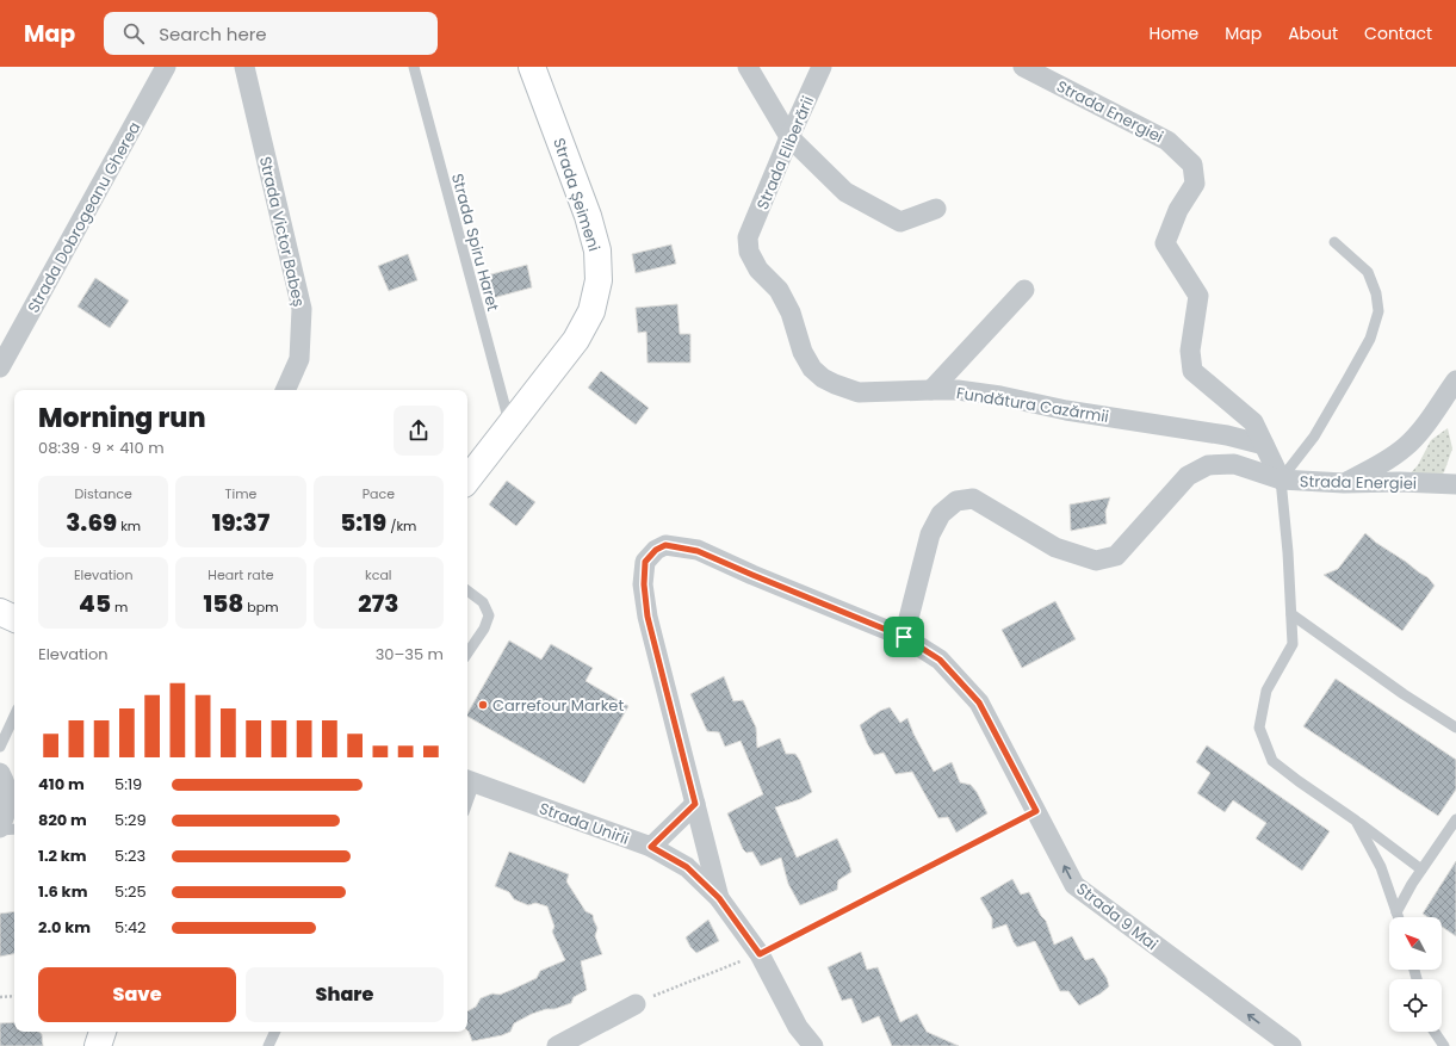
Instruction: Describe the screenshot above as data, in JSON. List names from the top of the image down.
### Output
{
  "streets": {
    "main road": ["Strada Șeimeni"],
    "street": [
      "Strada Energiei",
      "Strada Eliberării",
      "Strada Dobrogeanu Gherea",
      "Strada Victor Babeș",
      "Fundătura Cazărmii",
      "Strada Unirii",
      "Strada 9 Mai"
    ],
    "lane": ["Strada Spiru Haret"]
  },
  "crossings": [
    ["Strada Energiei", "Fundătura Cazărmii"],
    ["Strada Eliberării", "Fundătura Cazărmii"],
    ["Strada Șeimeni", "Strada Spiru Haret"],
    ["Strada Unirii", "Strada 9 Mai"]
  ],
  "places": ["Carrefour Market"],
  "north": "top left",
  "page": {
    "header": "Map",
    "search": "Search here",
    "nav": [
      "Home",
      "Map",
      "About",
      "Contact"
    ],
    "heading": ["Morning run", "08:39 · 9 × 410 m"],
    "stats": [
      ["Distance", "3.69 km"],
      ["Time", "19:37"],
      ["Pace", "5:19 /km"],
      ["Elevation", "45 m"],
      ["Heart rate", "158 bpm"],
      ["kcal", "273"]
    ],
    "chart": ["Elevation", "30–35 m"],
    "list": [
      {
        "name": "410 m",
        "note": "5:19"
      },
      {
        "name": "820 m",
        "note": "5:29"
      },
      {
        "name": "1.2 km",
        "note": "5:23"
      },
      {
        "name": "1.6 km",
        "note": "5:25"
      },
      {
        "name": "2.0 km",
        "note": "5:42"
      }
    ],
    "buttons": ["Save", "Share"]
  }
}
